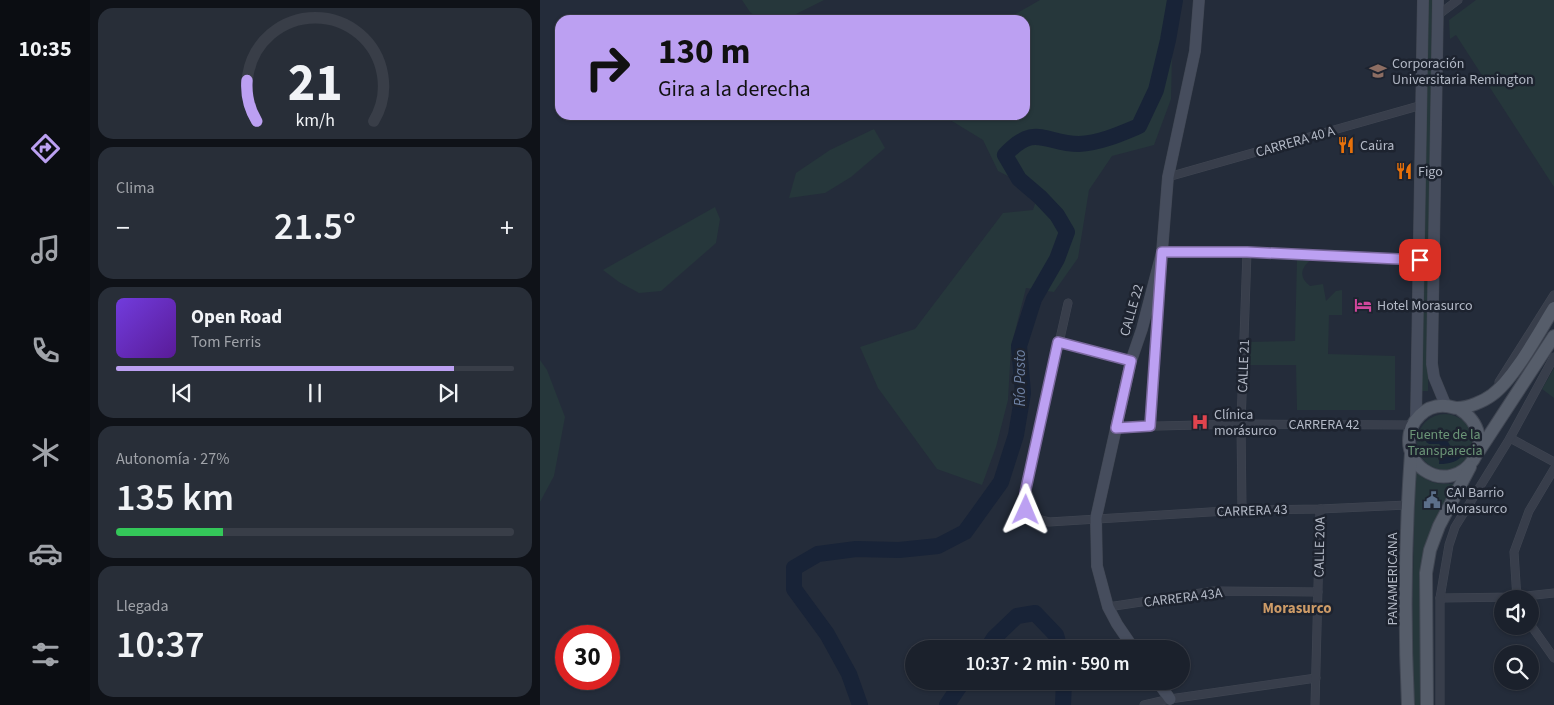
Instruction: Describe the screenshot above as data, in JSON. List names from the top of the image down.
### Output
{
  "streets": {
    "main road": ["CALLE 22", "PANAMERICANA"],
    "street": [
      "CARRERA 40 A",
      "CALLE 21",
      "CARRERA 42",
      "CARRERA 43",
      "CALLE 20A",
      "CARRERA 43A"
    ]
  },
  "crossings": [
    ["CARRERA 40 A", "CALLE 22"],
    ["CALLE 22", "CARRERA 42"],
    ["CALLE 22", "CARRERA 43"],
    ["CALLE 22", "CARRERA 43A"],
    ["CALLE 21", "CARRERA 42"],
    ["CALLE 21", "CARRERA 43"],
    ["CARRERA 42", "PANAMERICANA"],
    ["CARRERA 43", "CALLE 20A"],
    ["CARRERA 43", "PANAMERICANA"],
    ["CALLE 20A", "CARRERA 43A"]
  ],
  "districts": ["Morasurco"],
  "water": ["Río Pasto"],
  "parks": ["Fuente de la Transparecia"],
  "places": {
    "school or university": ["Corporación Universitaria Remington"],
    "restaurant": ["Caüra", "Figo"],
    "hotel": ["Hotel Morasurco"],
    "hospital": ["Clínica morásurco"],
    "public building": ["CAI Barrio Morasurco"]
  },
  "page": {
    "tabs": "10:35",
    "turn": ["130 m", "Gira a la derecha"],
    "tile": [
      "Clima",
      ["Autonomía · 27%", "135 km"],
      ["Llegada", "10:37"]
    ],
    "heat": ["−", "21.5°", "+"],
    "song": ["Open Road", "Tom Ferris"],
    "limit": "30",
    "trip": "10:37 · 2 min · 590 m",
    "gauge": ["21", "km/h"]
  }
}
